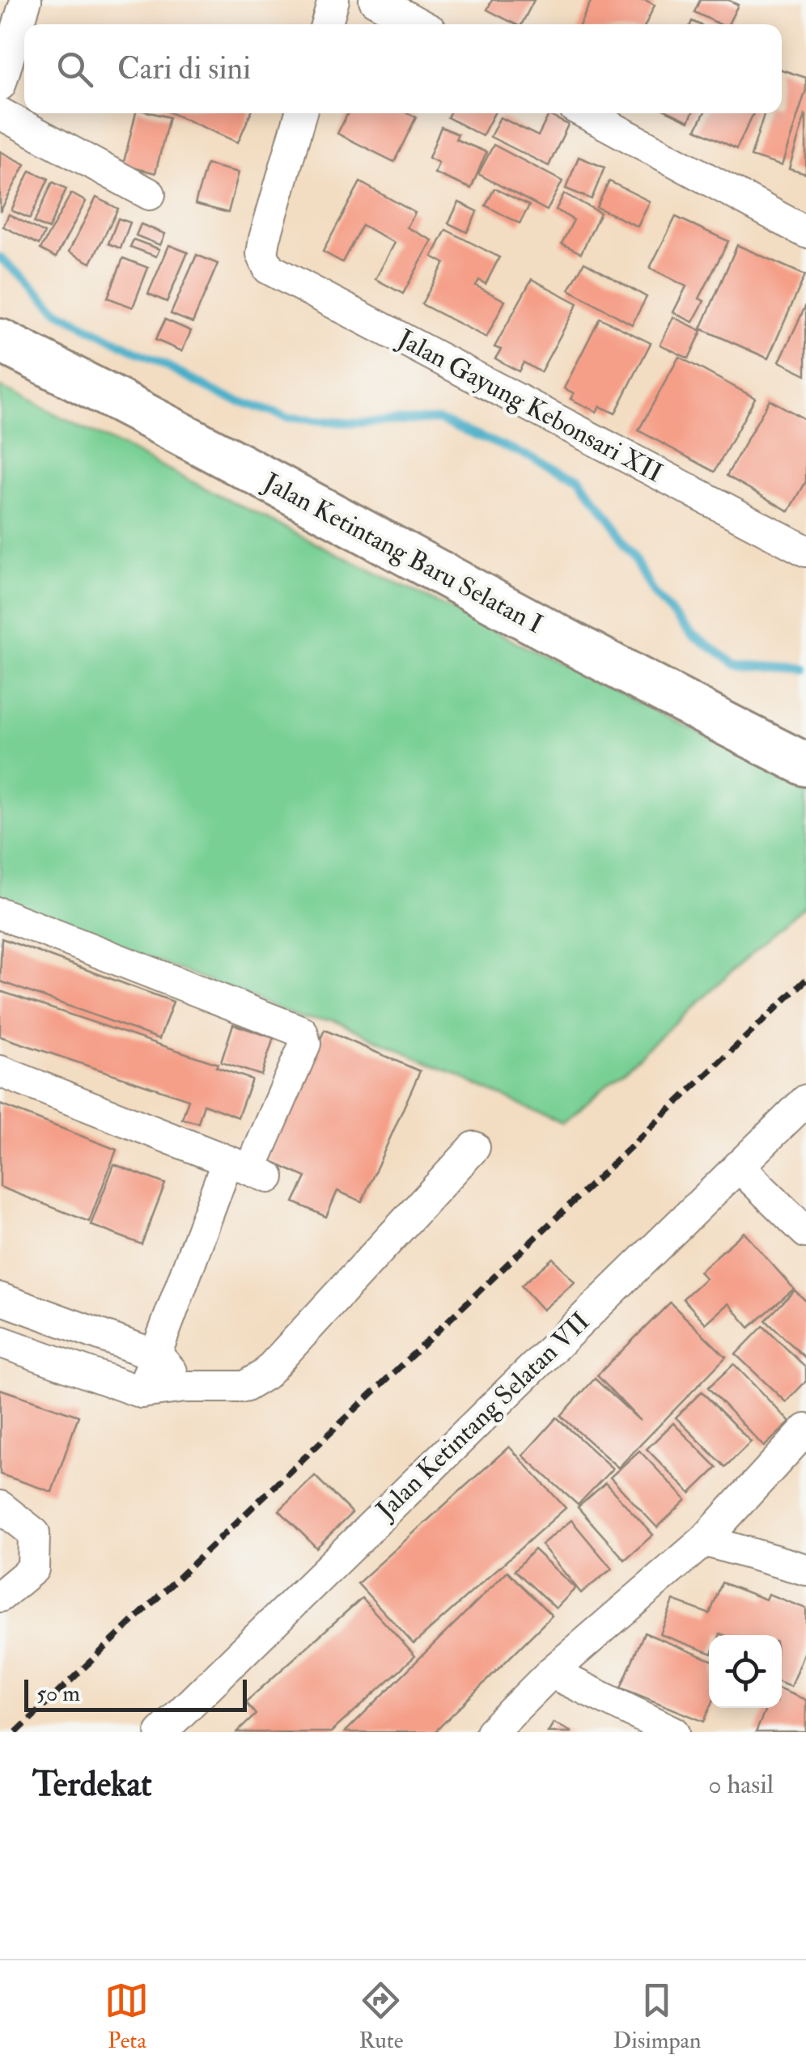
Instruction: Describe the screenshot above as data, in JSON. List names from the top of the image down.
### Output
{
  "streets": {
    "street": ["Jalan Gayung Kebonsari XII", "Jalan Ketintang Baru Selatan I", "Jalan Ketintang Selatan VII"]
  },
  "scale_bar": "50 m",
  "page": {
    "search": "Cari di sini",
    "scale": "50 m",
    "heading": ["Terdekat", "0 hasil"],
    "nav": ["Peta", "Rute", "Disimpan"]
  }
}
